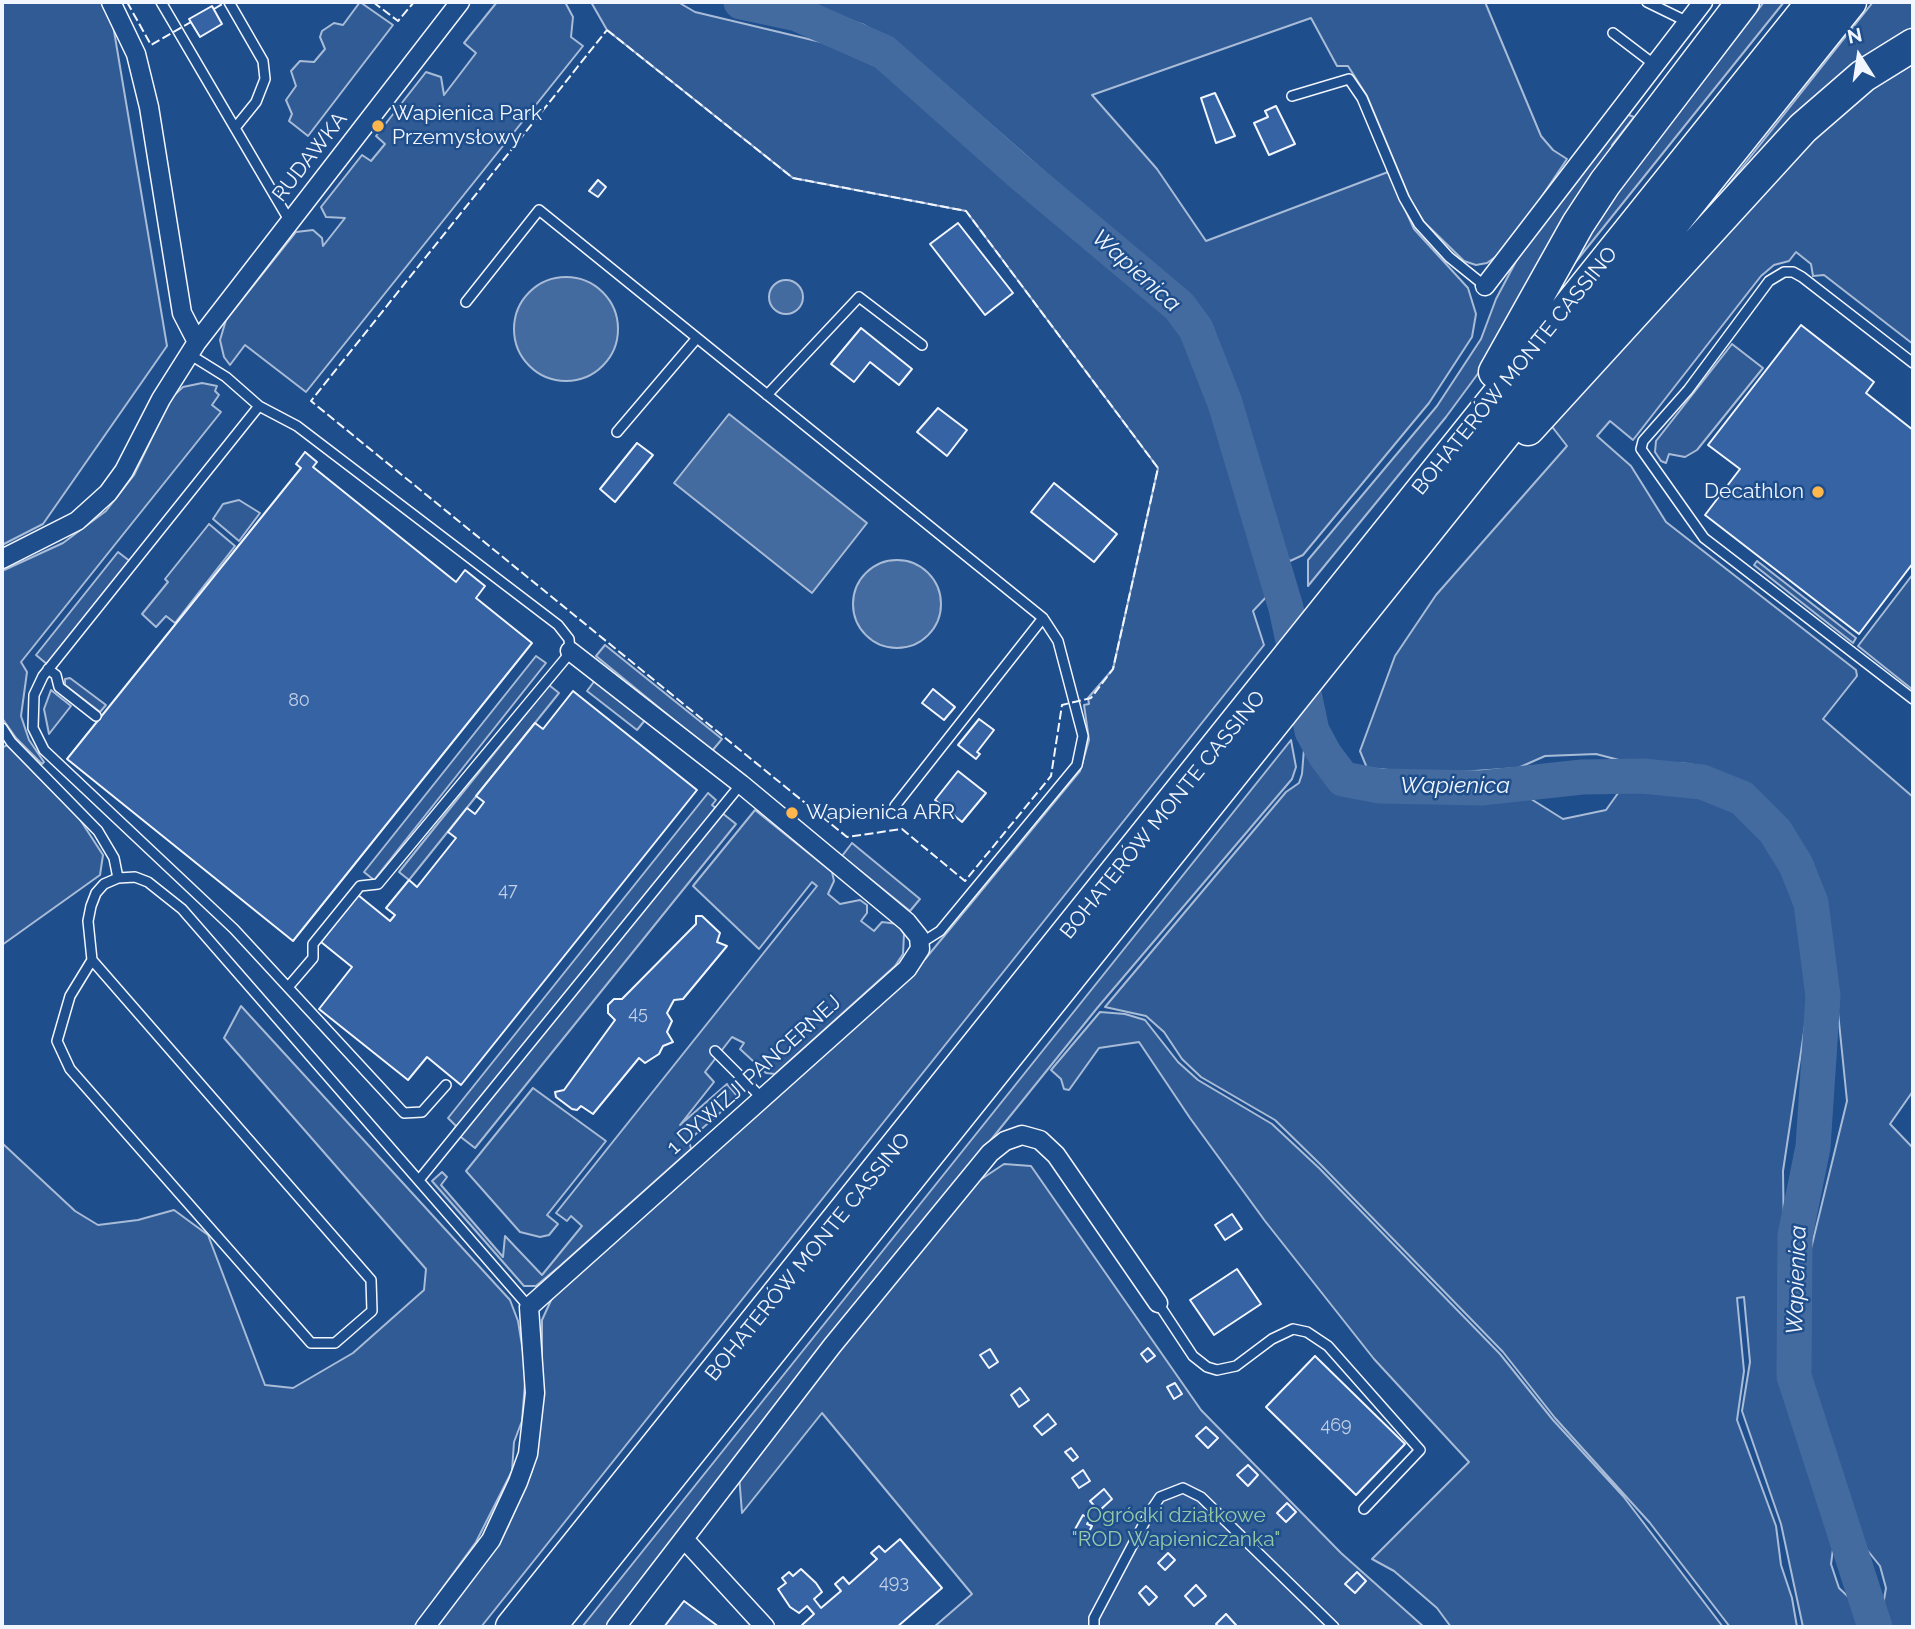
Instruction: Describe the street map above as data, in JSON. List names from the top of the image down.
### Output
{
  "streets": {
    "highway": ["BOHATERÓW MONTE CASSINO"],
    "street": ["RUDAWKA", "1 DYWIZJI PANCERNEJ"]
  },
  "water": ["Wapienica"],
  "parks": ["Ogródki działkowe \"ROD Wapieniczanka\""],
  "places": ["Wapienica Park Przemysłowy", "Decathlon", "Wapienica ARR"],
  "house_numbers": [
    "80",
    "47",
    "45",
    "469",
    "493"
  ],
  "north": "top"
}
